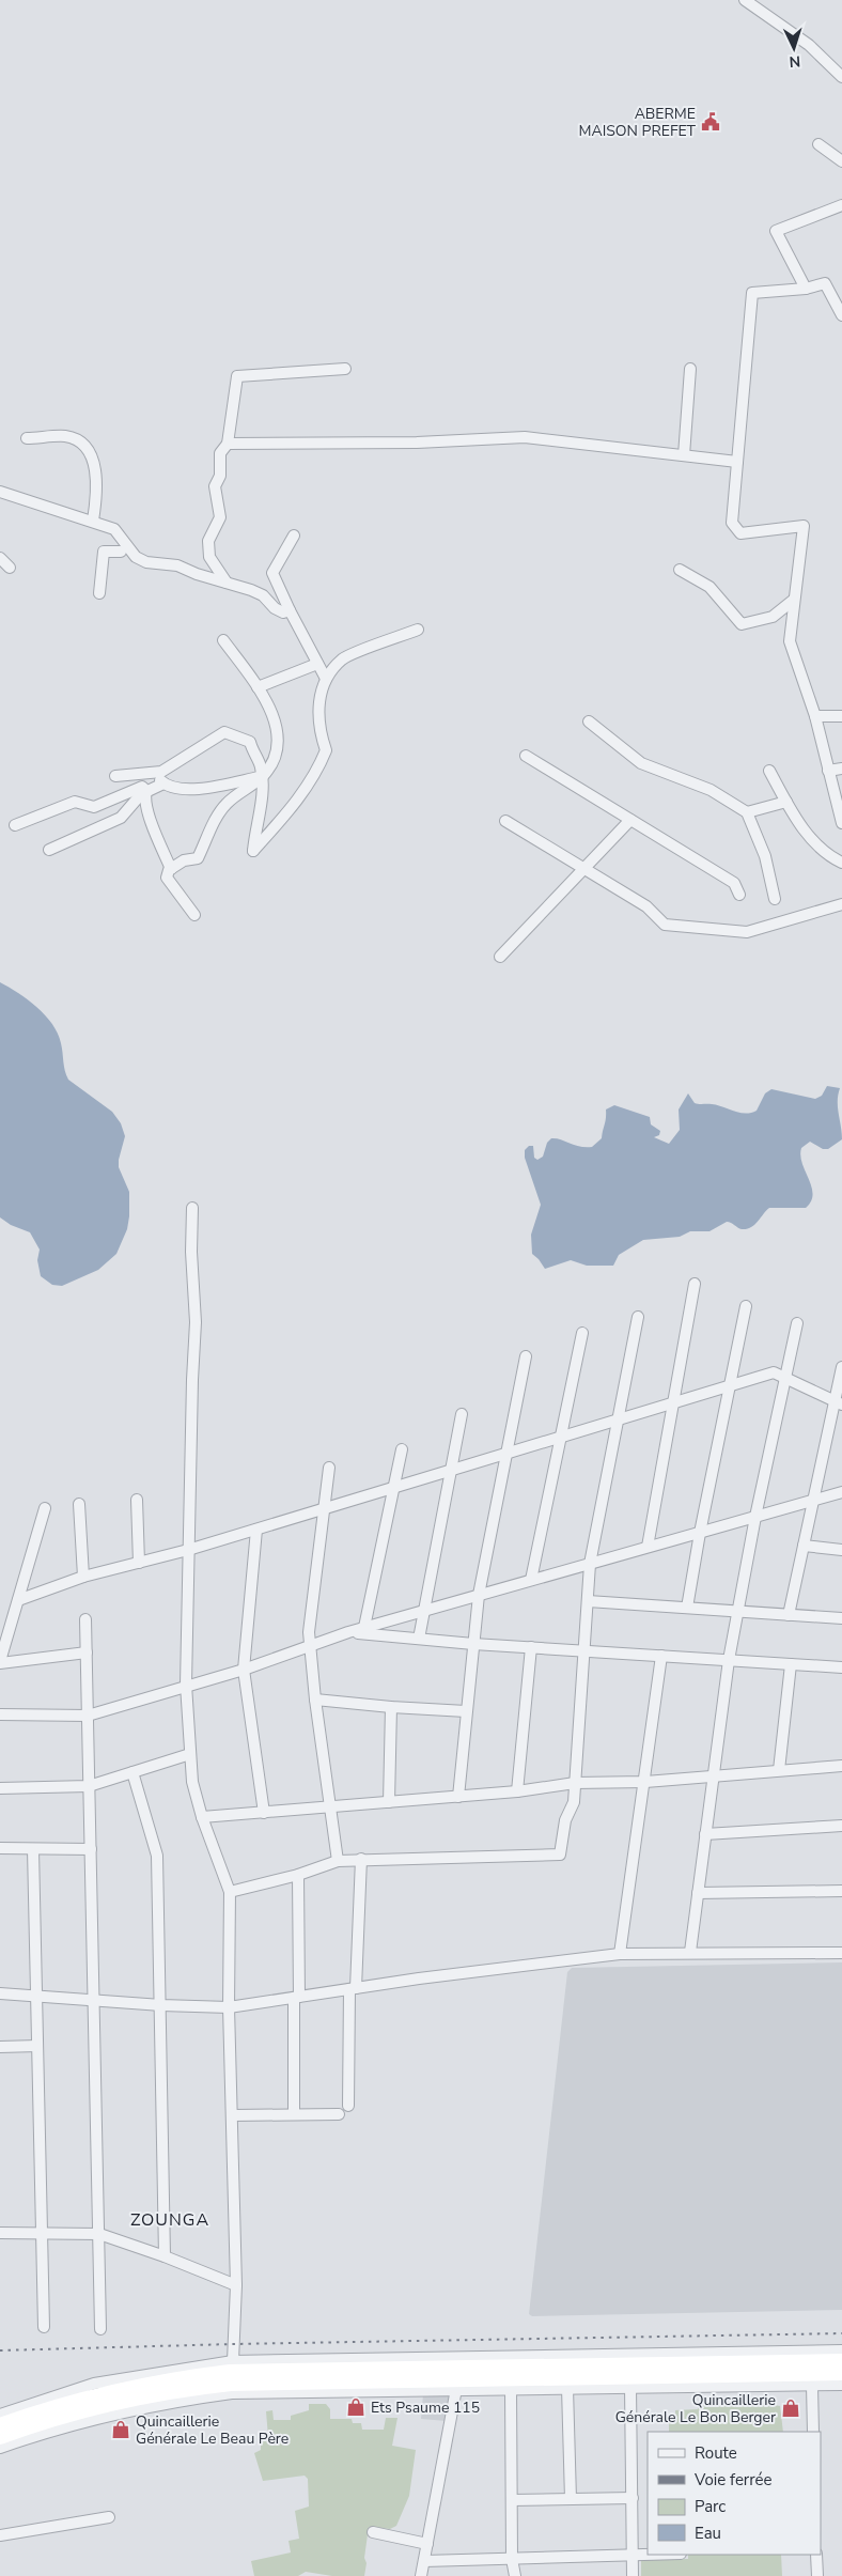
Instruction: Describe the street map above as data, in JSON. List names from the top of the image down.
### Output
{
  "districts": ["ZOUNGA"],
  "places": {
    "public building": ["ABERME MAISON PREFET"],
    "shop": ["Ets Psaume 115", "Quincaillerie Générale Le Bon Berger", "Quincaillerie Générale Le Beau Père"]
  },
  "legend": [
    "Route",
    "Voie ferrée",
    "Parc",
    "Eau"
  ],
  "north": "bottom"
}
